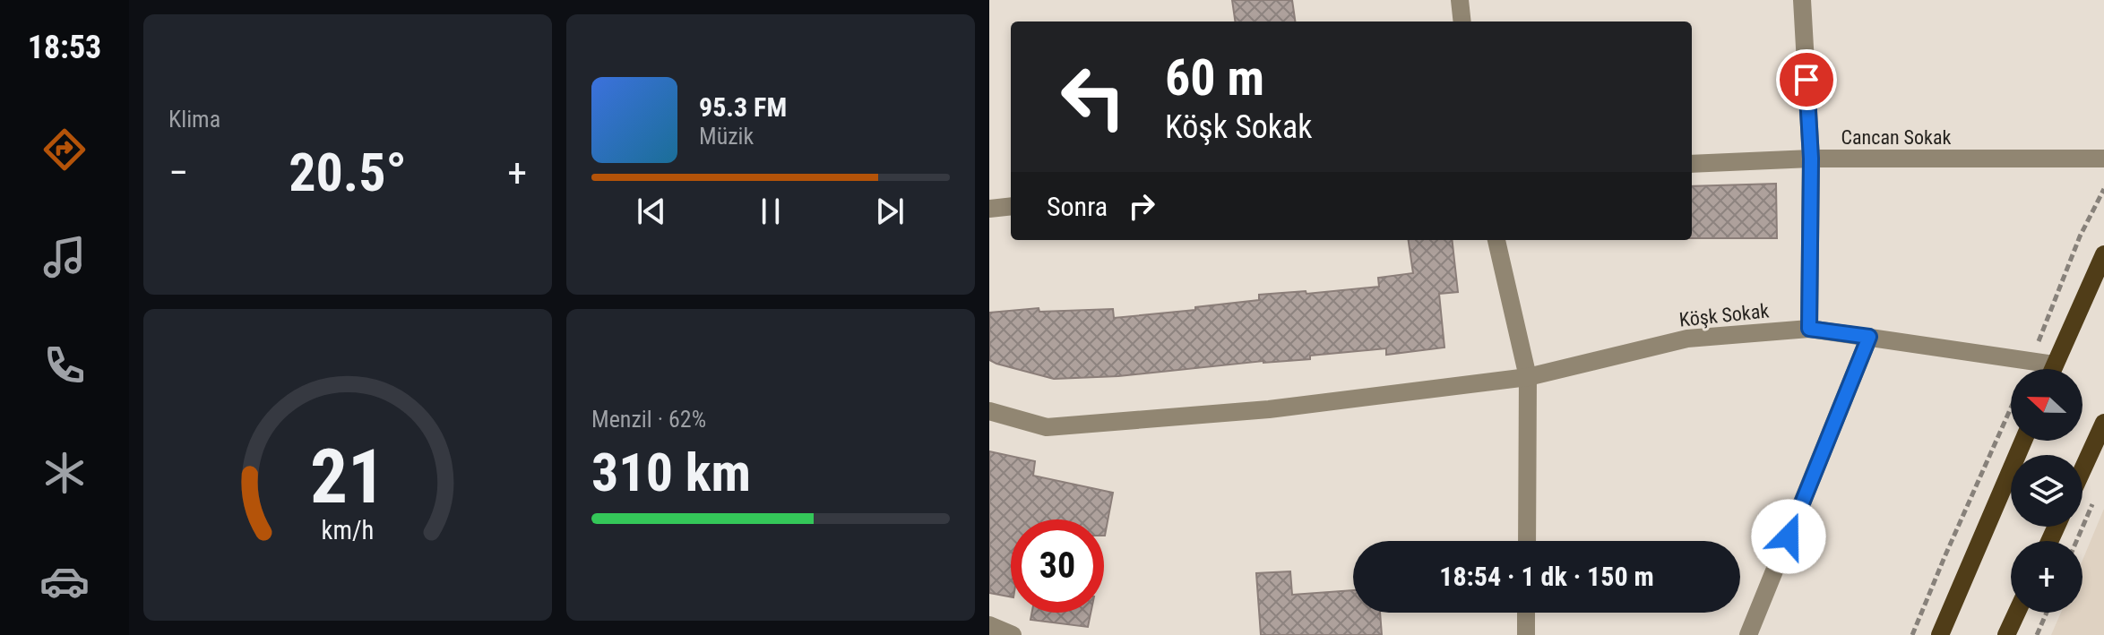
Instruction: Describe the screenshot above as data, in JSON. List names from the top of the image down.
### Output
{
  "streets": {
    "street": ["Cancan Sokak", "Köşk Sokak"]
  },
  "north": "left",
  "page": {
    "tabs": "18:53",
    "tile": [
      "Klima",
      ["Menzil · 62%", "310 km"]
    ],
    "turn": ["60 m", "Köşk Sokak"],
    "song": ["95.3 FM", "Müzik"],
    "heat": ["−", "20.5°", "+"],
    "then": "Sonra",
    "map_buttons": "+",
    "limit": "30",
    "trip": "18:54 · 1 dk · 150 m",
    "gauge": ["21", "km/h"]
  }
}
